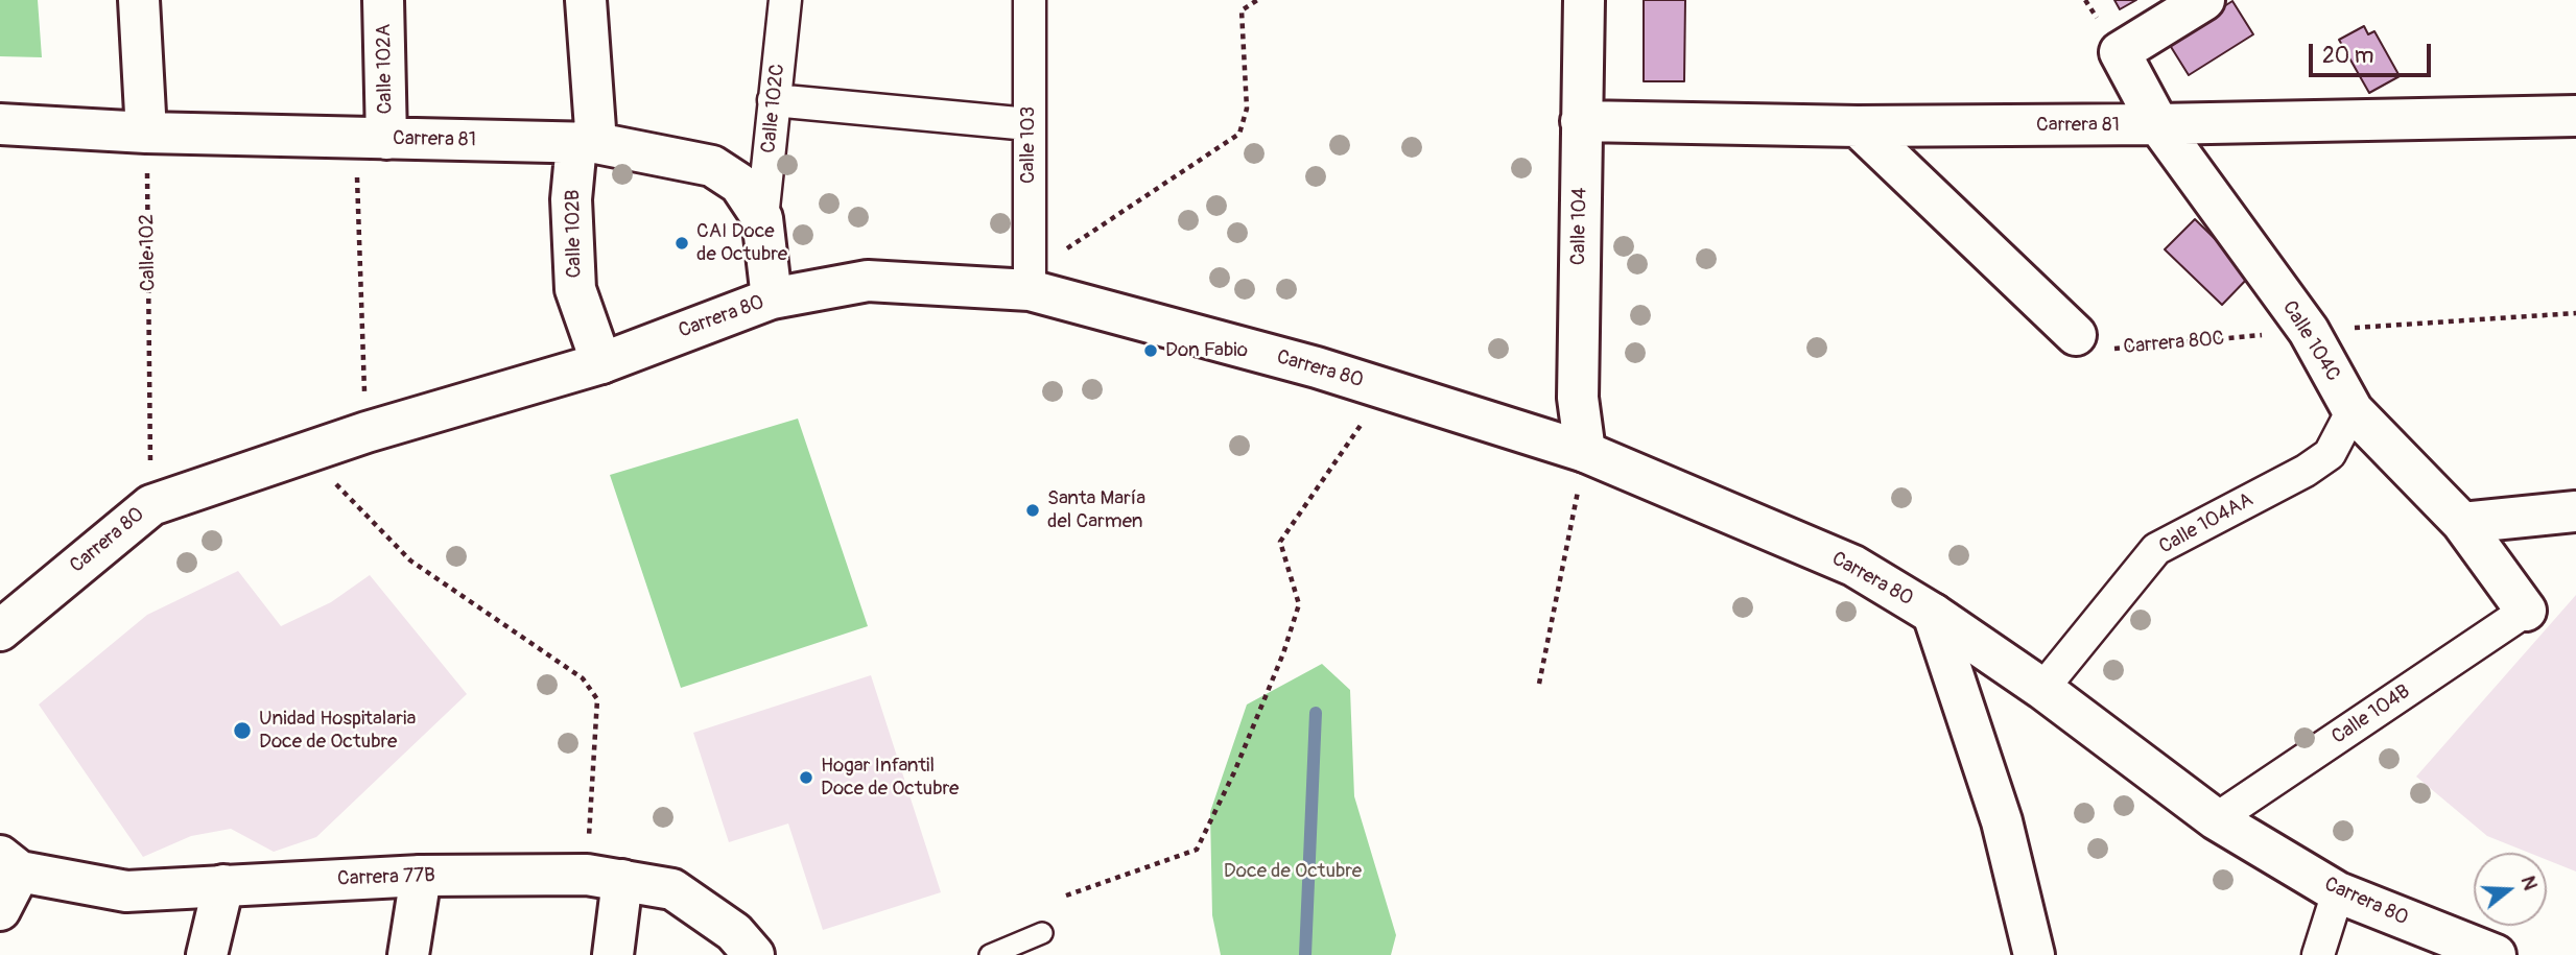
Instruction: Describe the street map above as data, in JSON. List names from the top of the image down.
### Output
{
  "streets": {
    "street": [
      "Calle 102A",
      "Calle 102C",
      "Carrera 81",
      "Calle 103",
      "Calle 104",
      "Calle 102B",
      "Carrera 80",
      "Calle 104C",
      "Calle 104AA",
      "Calle 104B",
      "Carrera 77B"
    ],
    "path": ["Calle 102", "Carrera 80C"]
  },
  "crossings": [
    ["Calle 102A", "Carrera 81"],
    ["Calle 102C", "Carrera 81"],
    ["Carrera 81", "Calle 104"],
    ["Carrera 81", "Calle 102B"],
    ["Carrera 81", "Calle 102"],
    ["Carrera 81", "Carrera 80"],
    ["Carrera 81", "Calle 104C"],
    ["Calle 103", "Carrera 80"],
    ["Calle 104", "Carrera 80"],
    ["Calle 102B", "Carrera 80"],
    ["Calle 102", "Carrera 80"],
    ["Carrera 80", "Calle 104AA"],
    ["Carrera 80", "Calle 104B"],
    ["Calle 104C", "Carrera 80C"],
    ["Calle 104C", "Calle 104AA"],
    ["Calle 104C", "Calle 104B"]
  ],
  "parks": ["Doce de Octubre"],
  "places": [
    "CAI Doce de Octubre",
    "Don Fabio",
    "Santa María del Carmen",
    "Unidad Hospitalaria Doce de Octubre",
    "Hogar Infantil Doce de Octubre"
  ],
  "scale_bar": "20 m",
  "north": "right"
}
